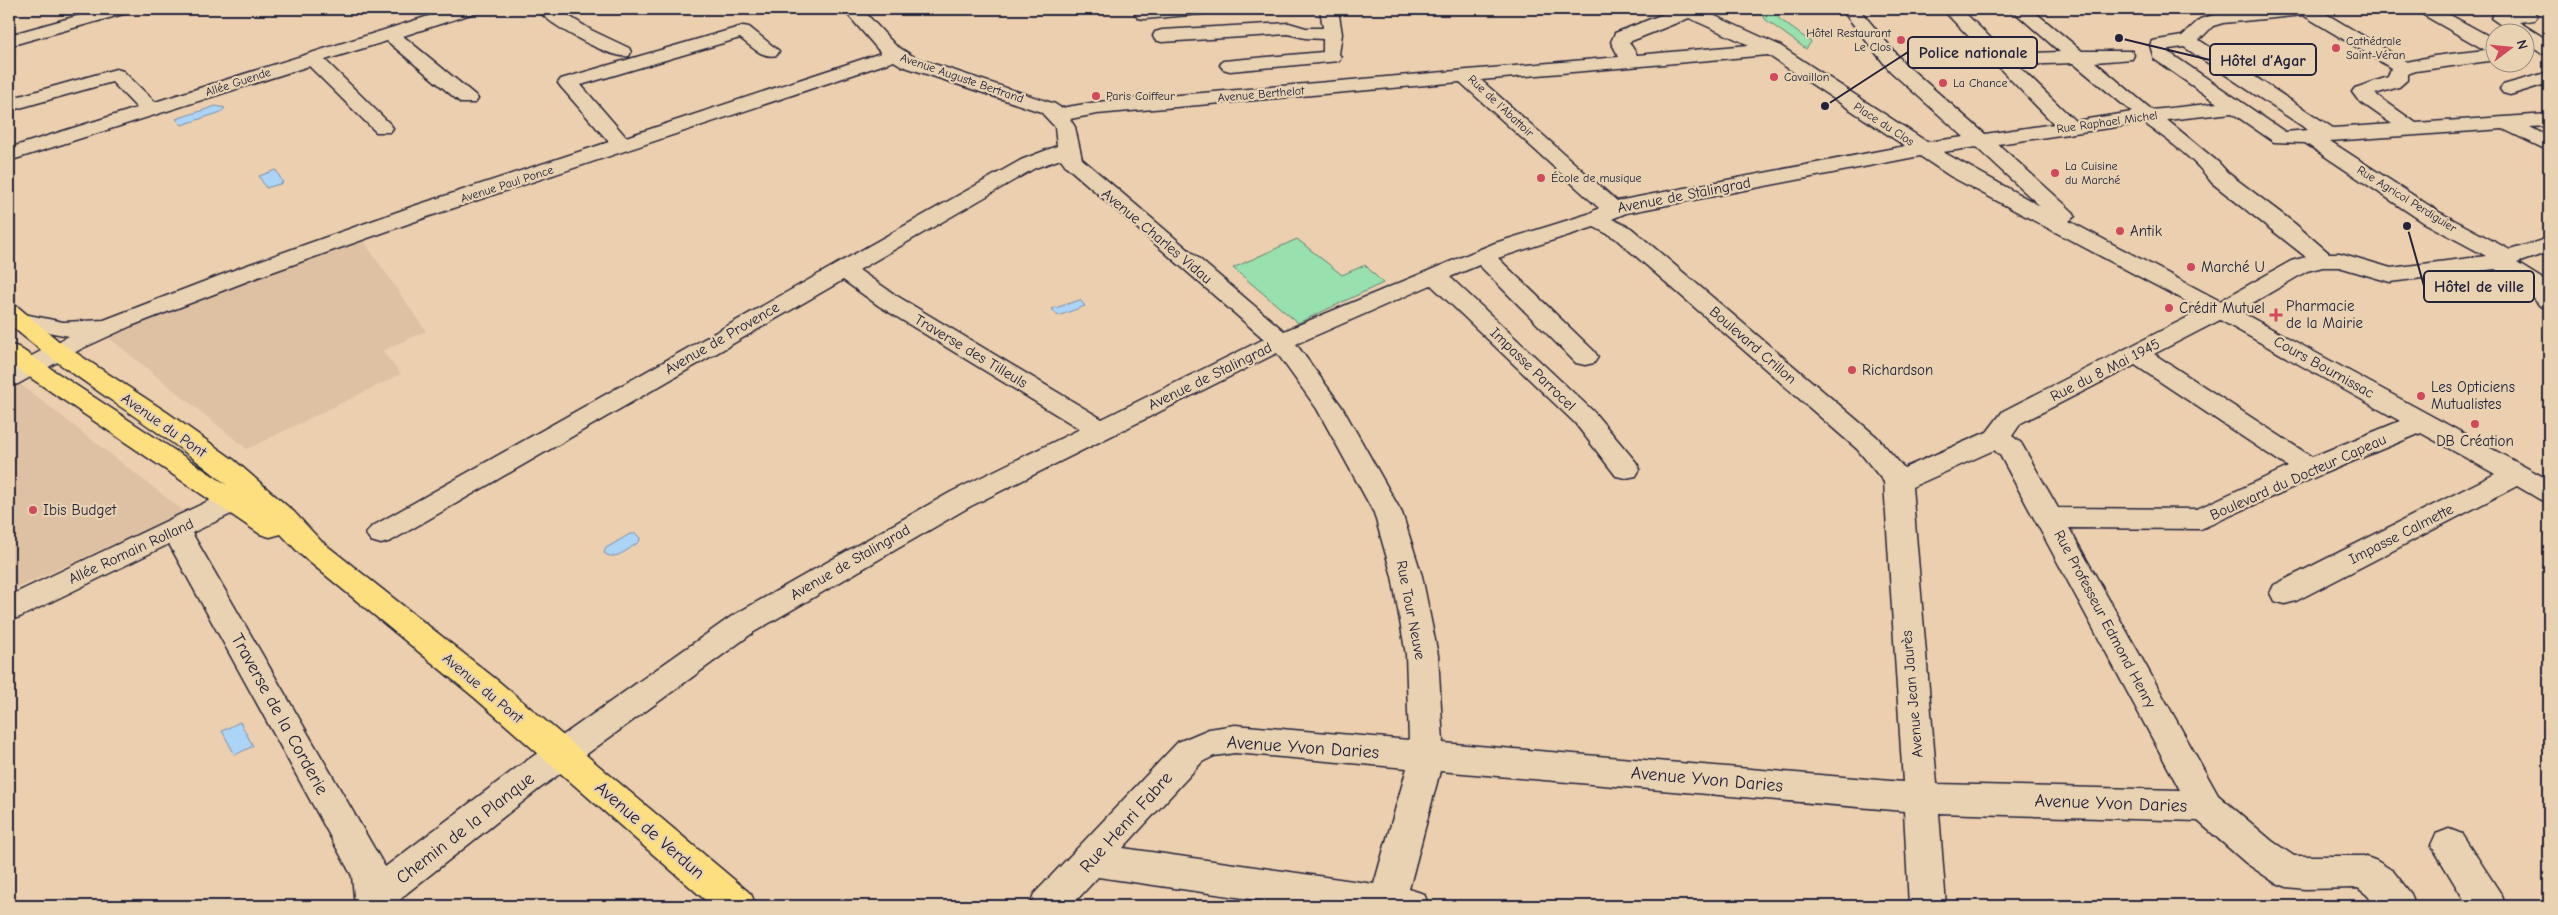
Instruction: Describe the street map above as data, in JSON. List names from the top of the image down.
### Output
{
  "streets": {
    "main road": ["Avenue du Pont", "Avenue de Verdun"],
    "street": [
      "Avenue Auguste Bertrand",
      "Allée Guende",
      "Avenue Berthelot",
      "Rue de l'Abattoir",
      "Rue Raphael Michel",
      "Place du Clos",
      "Avenue Paul Ponce",
      "Avenue de Stalingrad",
      "Rue Agricol Perdiguier",
      "Avenue Charles Vidau",
      "Avenue de Provence",
      "Boulevard Crillon",
      "Traverse des Tilleuls",
      "Cours Bournissac",
      "Impasse Parrocel",
      "Rue du 8 Mai 1945",
      "Boulevard du Docteur Capeau",
      "Impasse Calmette",
      "Allée Romain Rolland",
      "Rue Tour Neuve",
      "Rue Professeur Edmond Henry",
      "Avenue Jean Jaurès",
      "Traverse de la Corderie",
      "Avenue Yvon Daries",
      "Rue Henri Fabre",
      "Chemin de la Planque"
    ]
  },
  "crossings": [
    ["Avenue Auguste Bertrand", "Avenue Berthelot"],
    ["Avenue Auguste Bertrand", "Avenue Paul Ponce"],
    ["Avenue Auguste Bertrand", "Avenue Charles Vidau"],
    ["Avenue Berthelot", "Rue de l'Abattoir"],
    ["Avenue Berthelot", "Avenue Charles Vidau"],
    ["Rue de l'Abattoir", "Place du Clos"],
    ["Rue de l'Abattoir", "Avenue de Stalingrad"],
    ["Rue de l'Abattoir", "Boulevard Crillon"],
    ["Rue Raphael Michel", "Place du Clos"],
    ["Rue Raphael Michel", "Cours Bournissac"],
    ["Place du Clos", "Avenue de Stalingrad"],
    ["Place du Clos", "Cours Bournissac"],
    ["Avenue Paul Ponce", "Avenue du Pont"],
    ["Avenue de Stalingrad", "Avenue Charles Vidau"],
    ["Avenue de Stalingrad", "Boulevard Crillon"],
    ["Avenue de Stalingrad", "Traverse des Tilleuls"],
    ["Avenue de Stalingrad", "Cours Bournissac"],
    ["Avenue de Stalingrad", "Impasse Parrocel"],
    ["Avenue de Stalingrad", "Avenue du Pont"],
    ["Avenue de Stalingrad", "Rue Tour Neuve"],
    ["Avenue de Stalingrad", "Chemin de la Planque"],
    ["Avenue de Stalingrad", "Avenue de Verdun"],
    ["Rue Agricol Perdiguier", "Rue du 8 Mai 1945"],
    ["Avenue Charles Vidau", "Avenue de Provence"],
    ["Avenue Charles Vidau", "Rue Tour Neuve"],
    ["Avenue de Provence", "Traverse des Tilleuls"],
    ["Boulevard Crillon", "Avenue Jean Jaurès"],
    ["Cours Bournissac", "Rue du 8 Mai 1945"],
    ["Cours Bournissac", "Boulevard du Docteur Capeau"],
    ["Cours Bournissac", "Impasse Calmette"],
    ["Rue du 8 Mai 1945", "Rue Professeur Edmond Henry"],
    ["Avenue du Pont", "Allée Romain Rolland"],
    ["Avenue du Pont", "Chemin de la Planque"],
    ["Avenue du Pont", "Avenue de Verdun"],
    ["Boulevard du Docteur Capeau", "Rue Professeur Edmond Henry"],
    ["Allée Romain Rolland", "Traverse de la Corderie"],
    ["Rue Tour Neuve", "Avenue Yvon Daries"],
    ["Rue Professeur Edmond Henry", "Avenue Yvon Daries"],
    ["Avenue Jean Jaurès", "Avenue Yvon Daries"],
    ["Traverse de la Corderie", "Chemin de la Planque"],
    ["Avenue Yvon Daries", "Rue Henri Fabre"],
    ["Chemin de la Planque", "Avenue de Verdun"]
  ],
  "places": {
    "other": [
      "Hôtel d’Agar",
      "Hôtel Restaurant Le Clos",
      "Cathédrale Saint-Véran",
      "Cavaillon",
      "La Chance",
      "Paris Coiffeur",
      "Police nationale",
      "La Cuisine du Marché",
      "École de musique",
      "Hôtel de ville",
      "Antik",
      "Marché U",
      "Crédit Mutuel",
      "Richardson",
      "Les Opticiens Mutualistes",
      "DB Création",
      "Ibis Budget"
    ],
    "health": ["Pharmacie de la Mairie"]
  },
  "north": "right"
}
